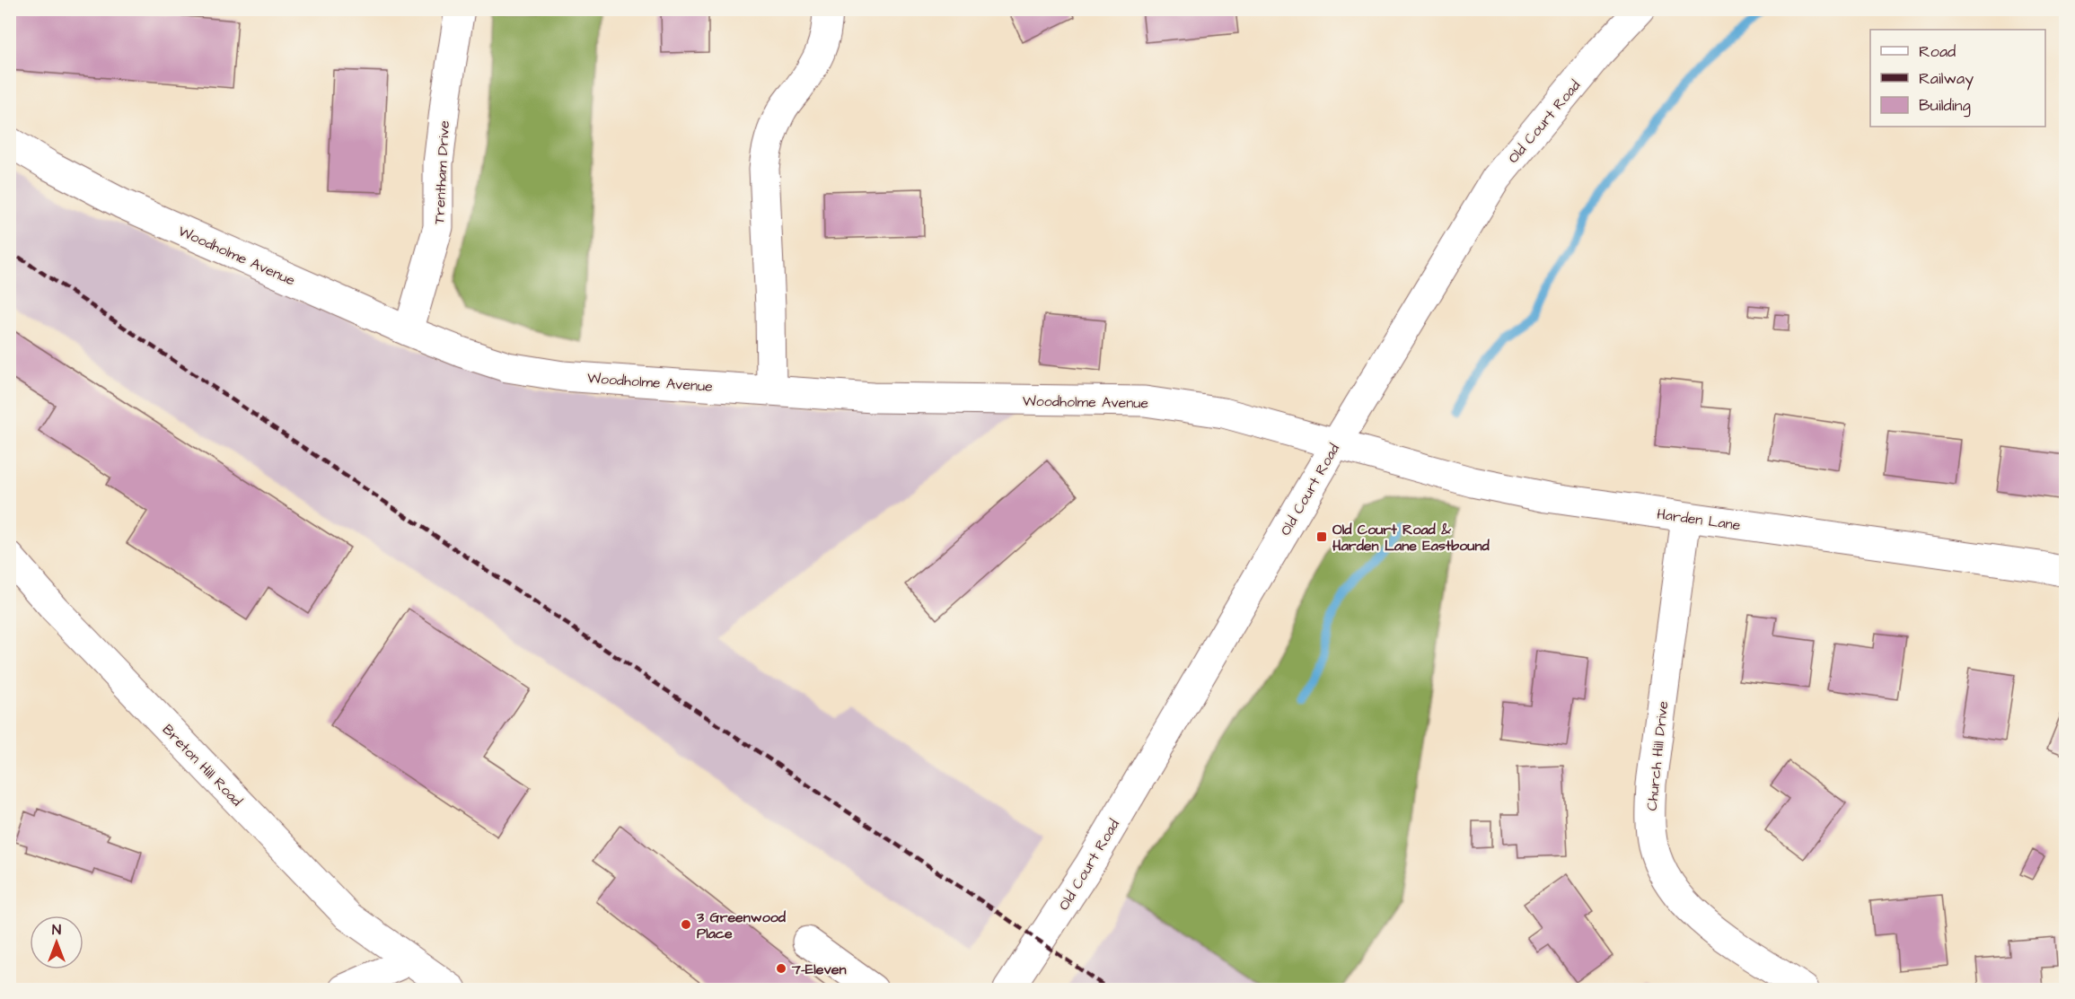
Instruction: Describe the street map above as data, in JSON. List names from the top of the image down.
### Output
{
  "streets": {
    "street": [
      "Old Court Road",
      "Trentham Drive",
      "Woodholme Avenue",
      "Harden Lane",
      "Church Hill Drive",
      "Breton Hill Road"
    ]
  },
  "crossings": [
    ["Old Court Road", "Woodholme Avenue"],
    ["Old Court Road", "Harden Lane"],
    ["Trentham Drive", "Woodholme Avenue"],
    ["Woodholme Avenue", "Harden Lane"],
    ["Harden Lane", "Church Hill Drive"]
  ],
  "places": {
    "transit": ["Old Court Road & Harden Lane Eastbound"],
    "other": ["3 Greenwood Place", "7-Eleven"]
  },
  "legend": ["Road", "Railway", "Building"],
  "north": "top"
}
